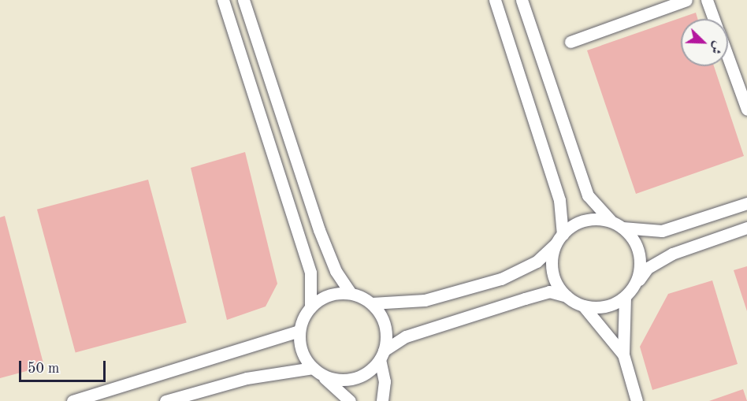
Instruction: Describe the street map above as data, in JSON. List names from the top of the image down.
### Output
{
  "scale_bar": "50 m",
  "north": "bottom right"
}
